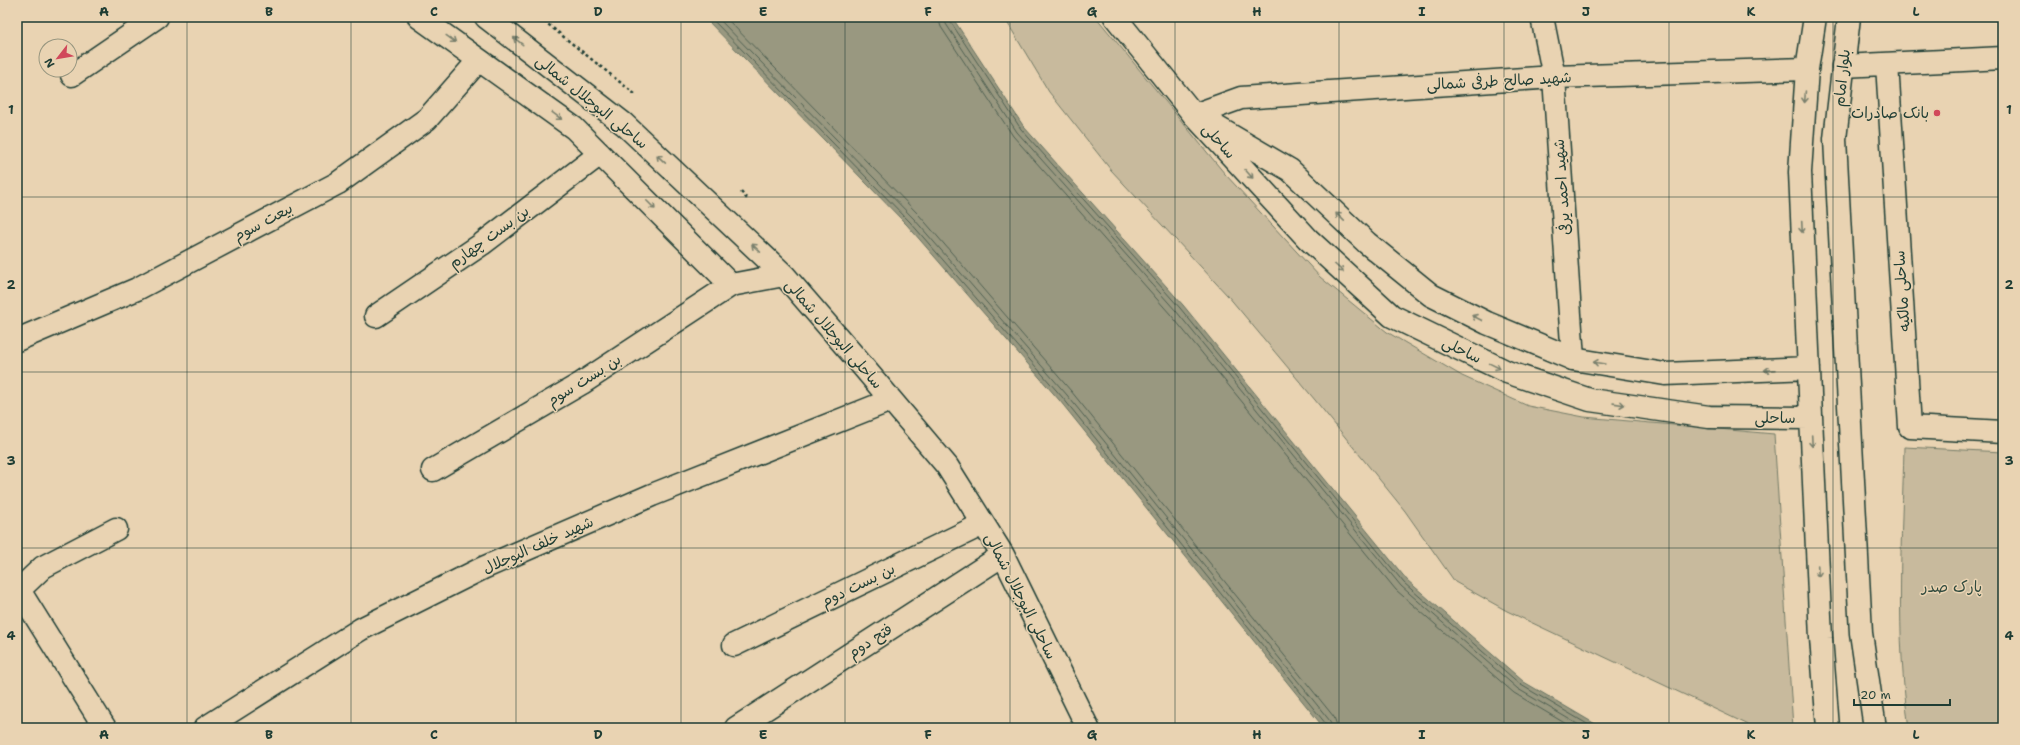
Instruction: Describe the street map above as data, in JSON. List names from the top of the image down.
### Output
{
  "streets": {
    "street": [
      "بلوار امام",
      "شهید صالح طرفی شمالی",
      "ساحلی البوجلال شمالی",
      "ساحلی",
      "شهید احمد یرفی",
      "بیعت سوم",
      "بن بست چهارم",
      "ساحلی مالکیه",
      "بن بست سوم",
      "شهید خلف البوجلال",
      "بن بست دوم",
      "فتح دوم"
    ]
  },
  "crossings": [
    ["شهید صالح طرفی شمالی", "ساحلی"],
    ["شهید صالح طرفی شمالی", "شهید احمد یرفی"],
    ["ساحلی البوجلال شمالی", "شهید خلف البوجلال"],
    ["ساحلی البوجلال شمالی", "بن بست دوم"],
    ["ساحلی البوجلال شمالی", "فتح دوم"],
    ["ساحلی", "شهید احمد یرفی"]
  ],
  "parks": ["پارک صدر"],
  "places": ["بانک صادرات"],
  "scale_bar": "20 m",
  "north": "bottom left",
  "grid": {
    "columns": [
      "A",
      "B",
      "C",
      "D",
      "E",
      "F",
      "G",
      "H",
      "I",
      "J",
      "K",
      "L"
    ],
    "rows": [
      "1",
      "2",
      "3",
      "4"
    ]
  }
}
